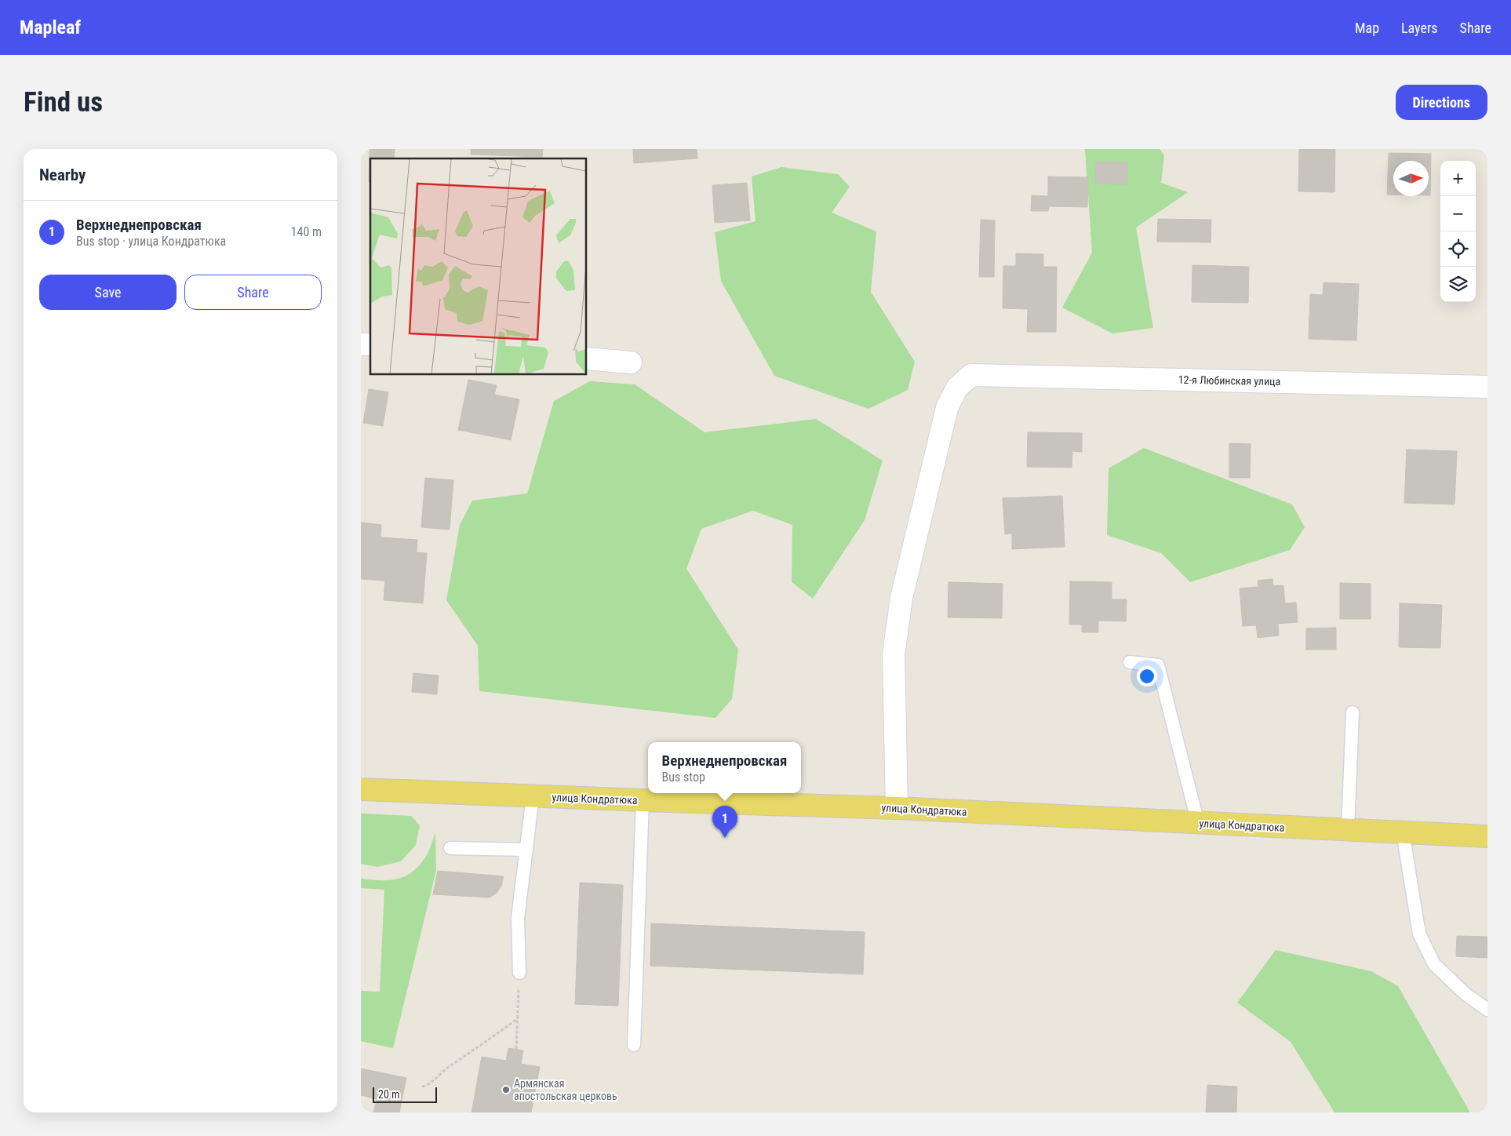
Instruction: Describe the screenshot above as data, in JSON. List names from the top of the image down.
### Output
{
  "streets": {
    "main road": ["улица Кондратюка"],
    "street": ["12-я Любинская улица"]
  },
  "crossings": [
    ["12-я Любинская улица", "улица Кондратюка"]
  ],
  "places": ["Армянская апостольская церковь"],
  "scale_bar": "20 m",
  "north": "right",
  "page": {
    "header": "Mapleaf",
    "nav": ["Map", "Layers", "Share"],
    "buttons": [
      "Directions",
      ["Save", "Share"]
    ],
    "title": "Find us",
    "heading": "Nearby",
    "map_buttons": ["+", "−"],
    "list": [
      {
        "mark": "1",
        "name": "Верхнеднепровская",
        "note": "Bus stop · улица Кондратюка",
        "value": "140 m"
      }
    ],
    "popup": ["Верхнеднепровская", "Bus stop"],
    "pins": "1",
    "scale": "20 m"
  }
}
